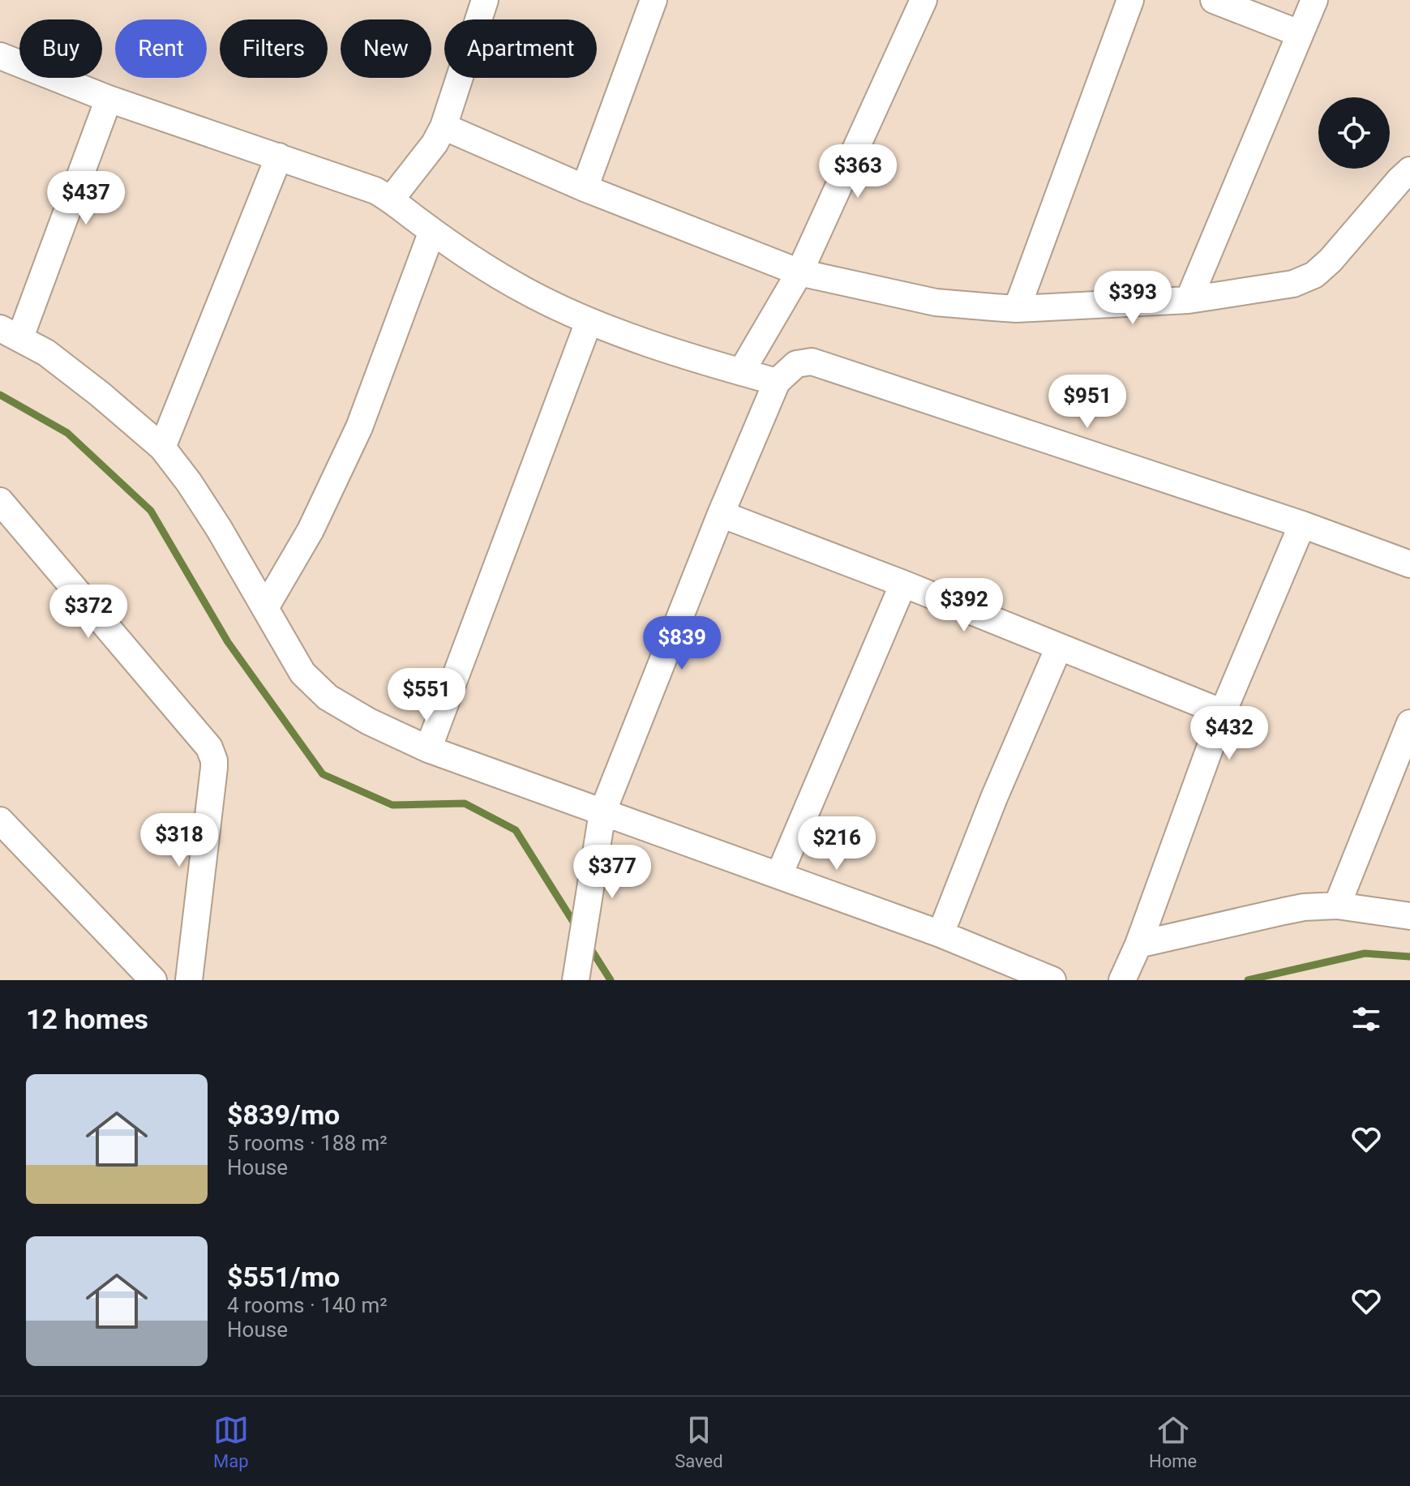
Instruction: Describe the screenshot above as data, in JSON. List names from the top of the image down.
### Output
{
  "page": {
    "chip": [
      "Buy",
      "Rent",
      "Filters",
      "New",
      "Apartment"
    ],
    "price": [
      "$363",
      "$437",
      "$393",
      "$951",
      "$392",
      "$372",
      "$839",
      "$551",
      "$432",
      "$318",
      "$216",
      "$377"
    ],
    "heading": "12 homes",
    "list": [
      {
        "name": "$839/mo",
        "note": "5 rooms · 188 m² · House"
      },
      {
        "name": "$551/mo",
        "note": "4 rooms · 140 m² · House"
      }
    ],
    "tabs": ["Map", "Saved", "Home"]
  }
}
